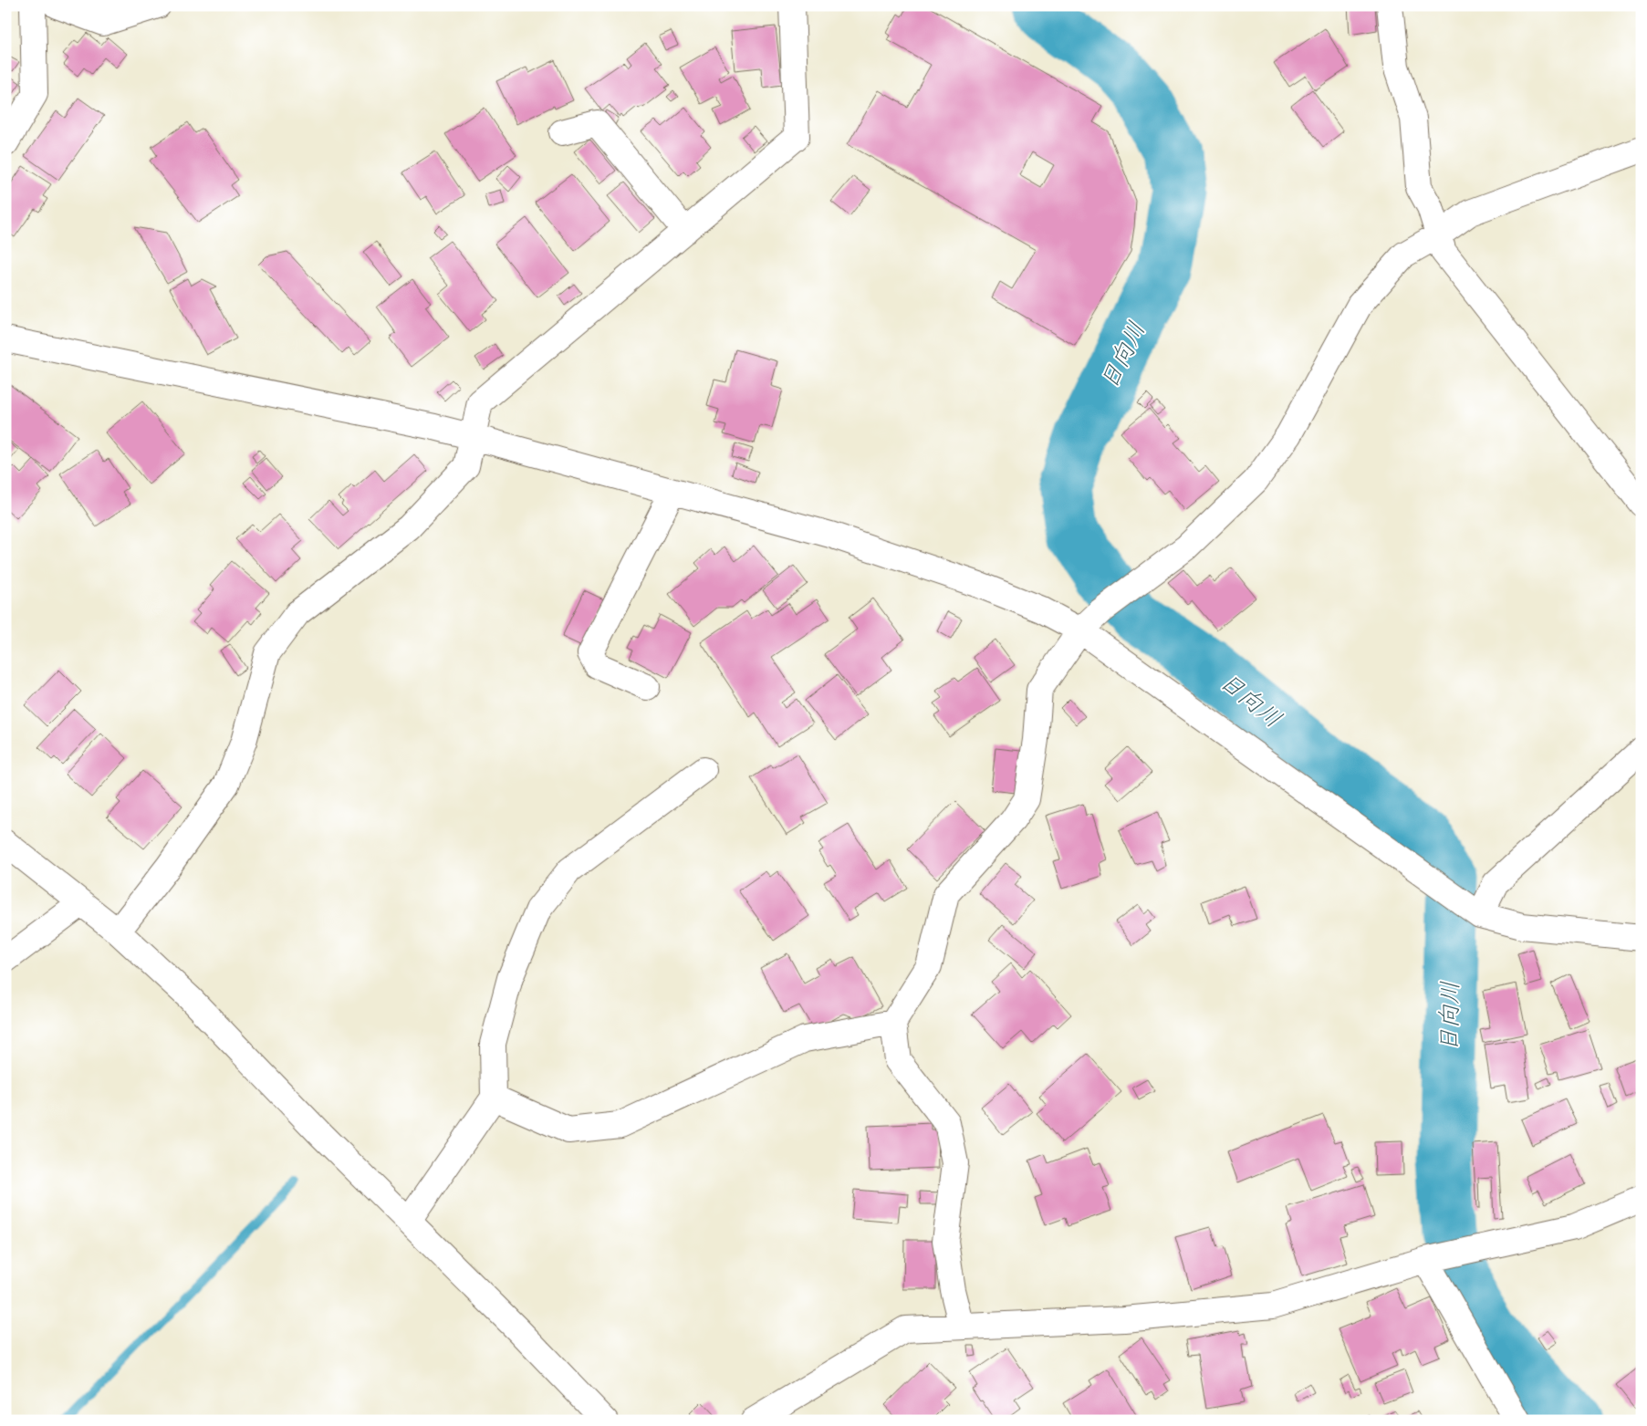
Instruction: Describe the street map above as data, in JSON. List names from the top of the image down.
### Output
{
  "water": ["日向川"]
}
